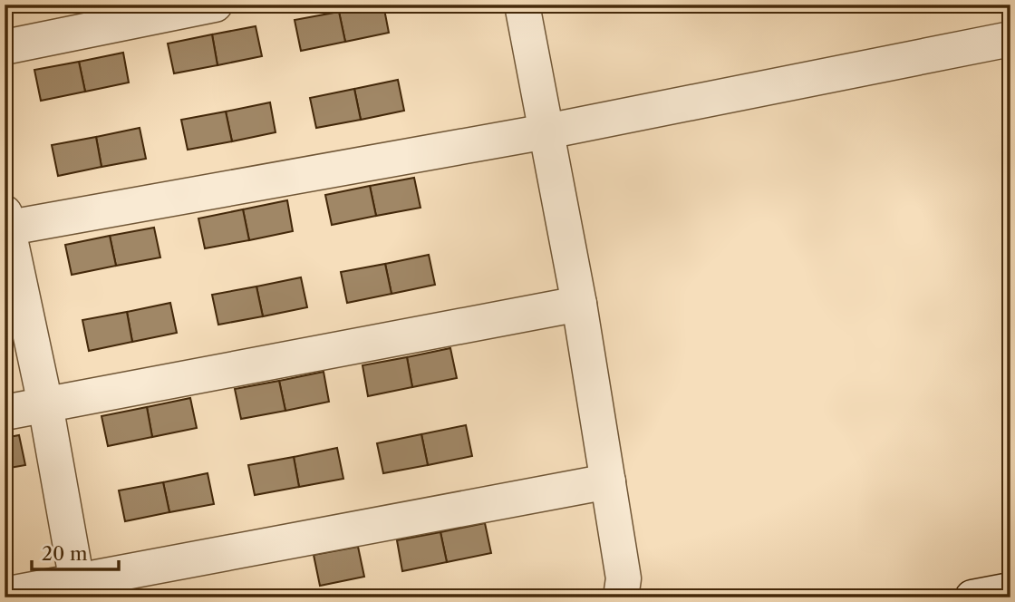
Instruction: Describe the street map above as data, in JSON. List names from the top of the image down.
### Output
{
  "scale_bar": "20 m"
}
